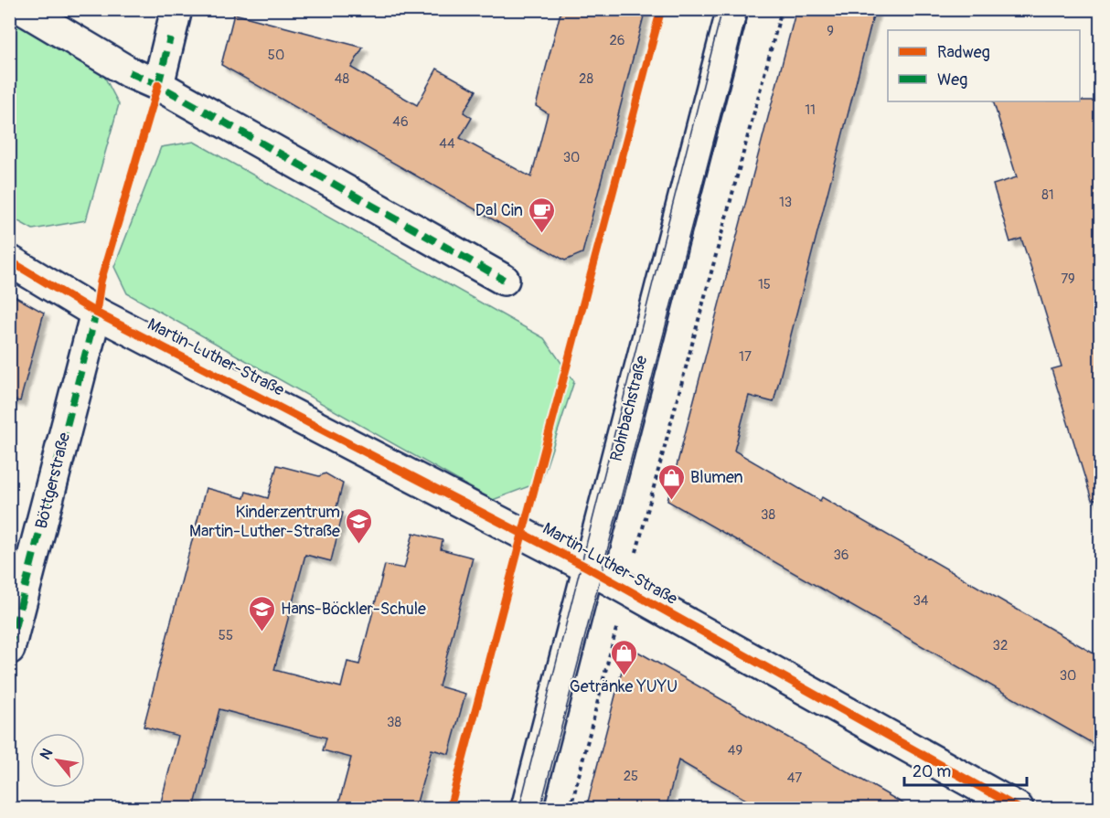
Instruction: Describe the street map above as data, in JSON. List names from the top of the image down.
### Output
{
  "streets": {
    "street": ["Martin-Luther-Straße", "Rohrbachstraße", "Böttgerstraße"]
  },
  "crossings": [
    ["Martin-Luther-Straße", "Rohrbachstraße"],
    ["Martin-Luther-Straße", "Böttgerstraße"]
  ],
  "places": {
    "cafe": ["Dal Cin"],
    "shop": ["Blumen", "Getränke YUYU"],
    "school or university": ["Kinderzentrum Martin-Luther-Straße", "Hans-Böckler-Schule"]
  },
  "house_numbers": [
    "9",
    "26",
    "50",
    "48",
    "28",
    "11",
    "46",
    "44",
    "30",
    "81",
    "13",
    "79",
    "15",
    "17",
    "38",
    "36",
    "34",
    "55",
    "32",
    "30",
    "38",
    "49",
    "25",
    "47"
  ],
  "legend": ["Radweg", "Weg"],
  "scale_bar": "20 m",
  "north": "top left"
}
